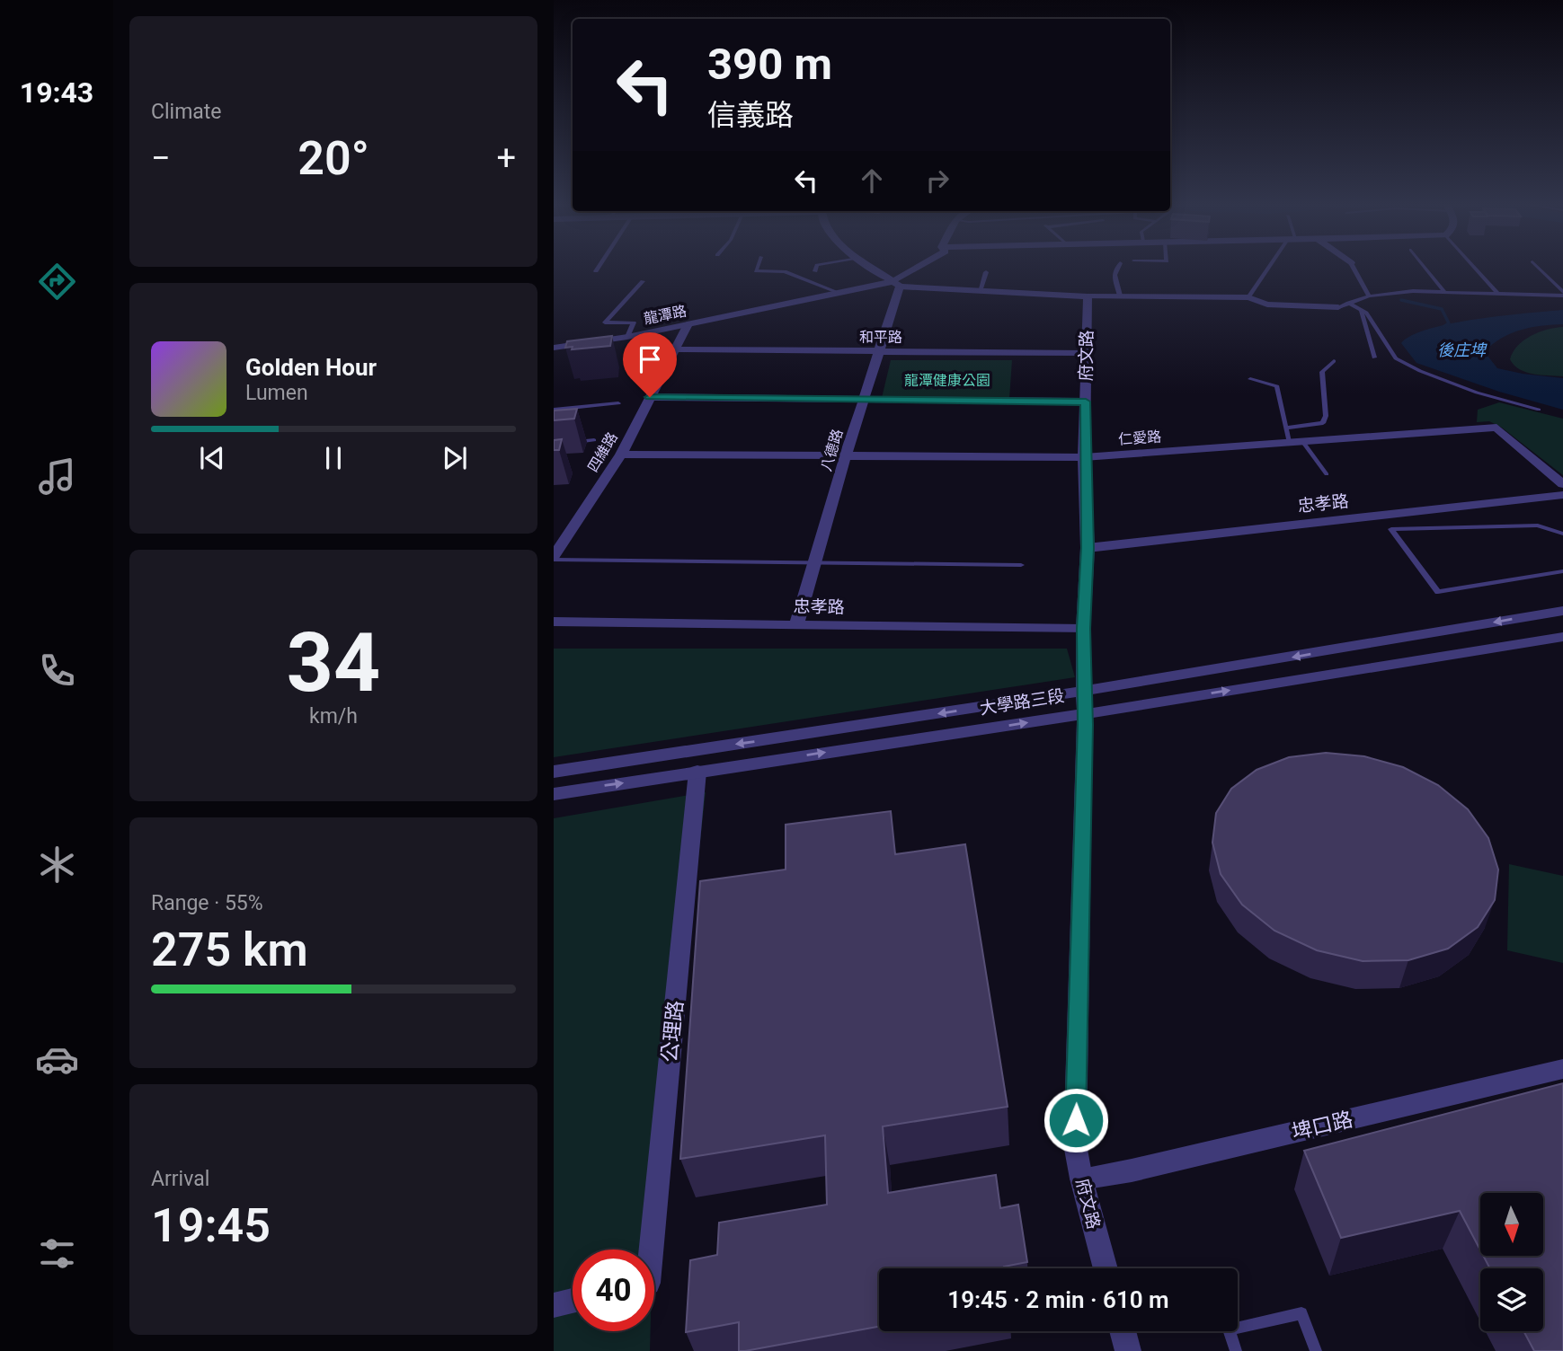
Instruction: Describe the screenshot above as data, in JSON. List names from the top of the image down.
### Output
{
  "streets": {
    "street": [
      "龍潭路",
      "和平路",
      "府文路",
      "仁愛路",
      "八德路",
      "四維路",
      "忠孝路",
      "大學路三段",
      "公理路",
      "埤口路"
    ]
  },
  "crossings": [
    ["龍潭路", "八德路"],
    ["龍潭路", "四維路"],
    ["和平路", "府文路"],
    ["和平路", "八德路"],
    ["和平路", "四維路"],
    ["府文路", "仁愛路"],
    ["府文路", "忠孝路"],
    ["府文路", "大學路三段"],
    ["府文路", "埤口路"],
    ["仁愛路", "八德路"],
    ["仁愛路", "四維路"],
    ["八德路", "忠孝路"],
    ["大學路三段", "公理路"]
  ],
  "water": ["後庄埤"],
  "parks": ["龍潭健康公園"],
  "north": "bottom",
  "page": {
    "tabs": "19:43",
    "tile": [
      "Climate",
      ["34", "km/h"],
      ["Range · 55%", "275 km"],
      ["Arrival", "19:45"]
    ],
    "turn": ["390 m", "信義路"],
    "heat": ["−", "20°", "+"],
    "song": ["Golden Hour", "Lumen"],
    "limit": "40",
    "trip": "19:45 · 2 min · 610 m"
  }
}
